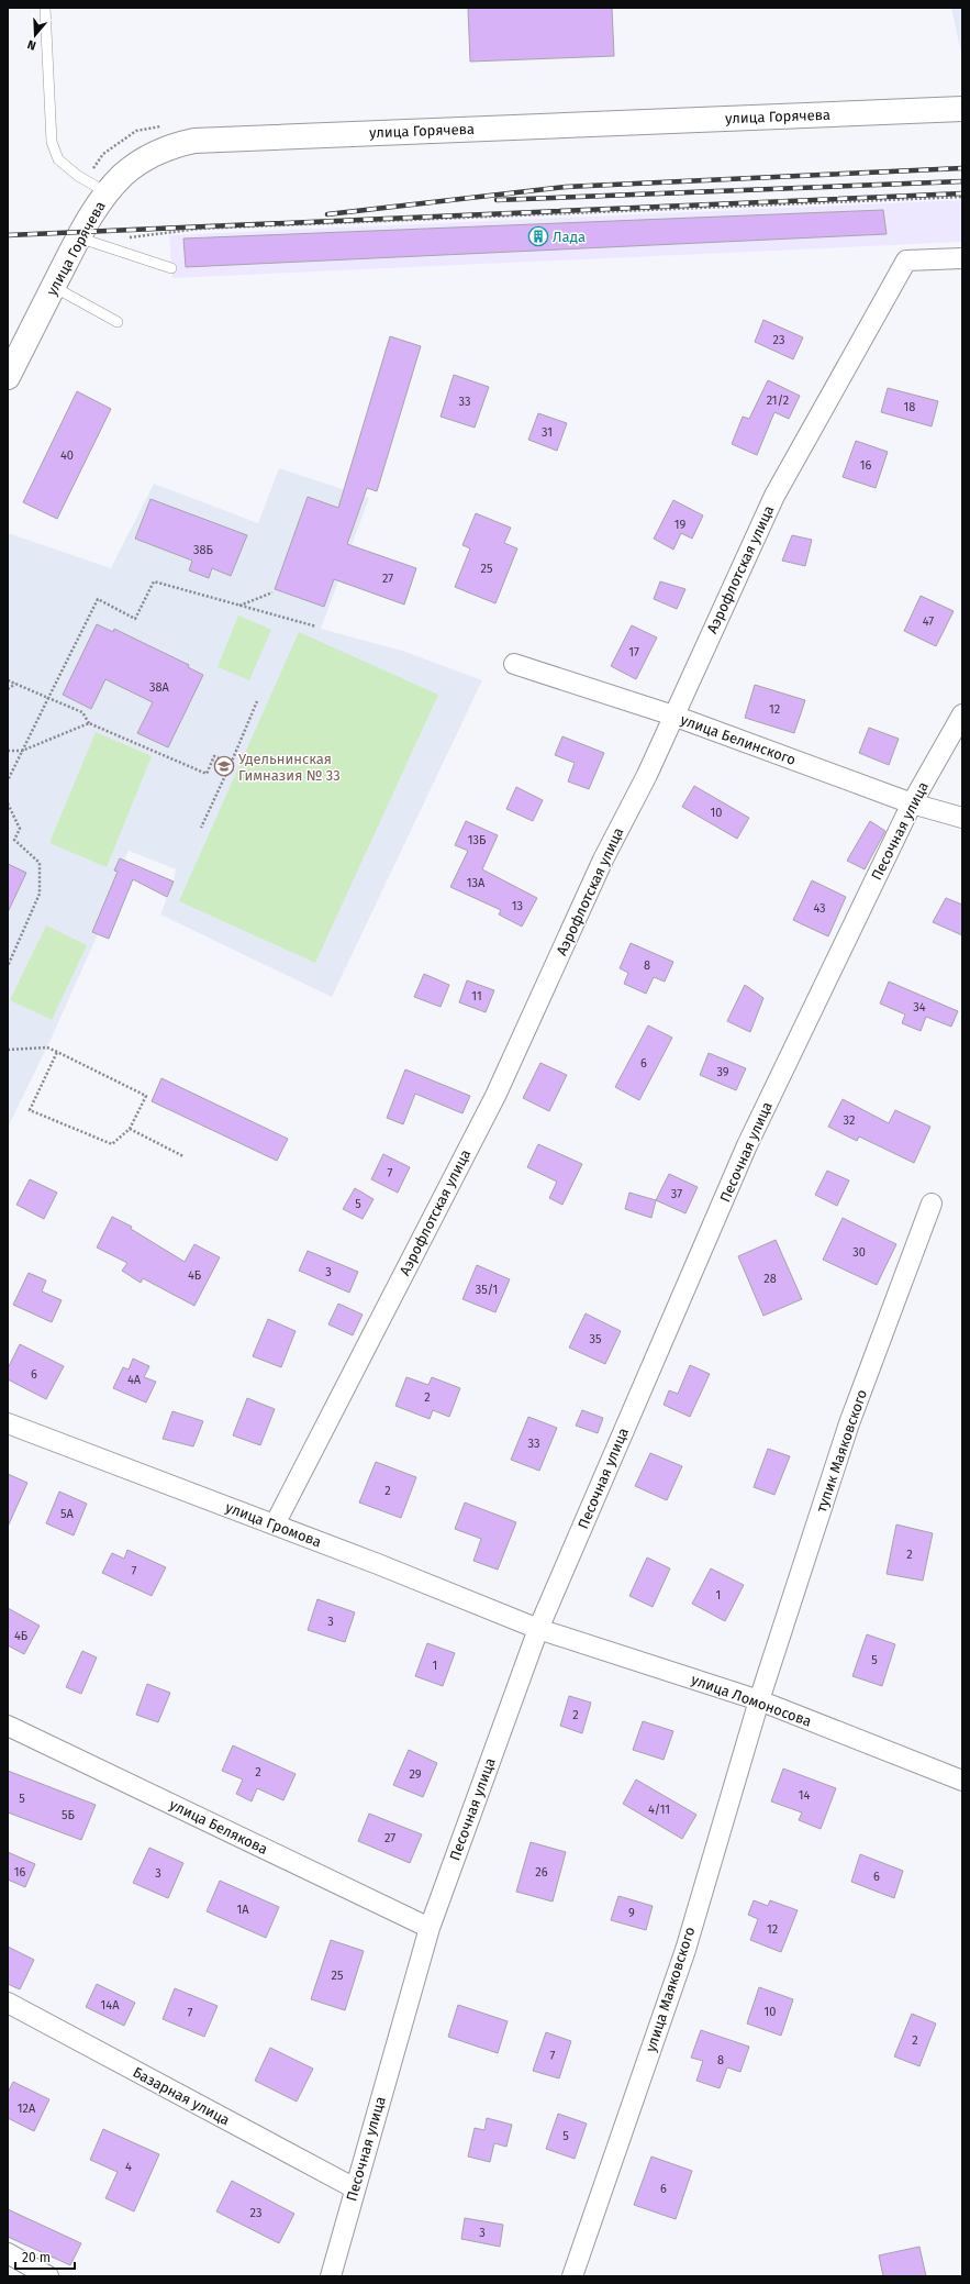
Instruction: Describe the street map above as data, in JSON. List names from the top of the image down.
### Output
{
  "streets": {
    "main road": ["улица Горячева"],
    "street": [
      "Аэрофлотская улица",
      "улица Белинского",
      "Песочная улица",
      "тупик Маяковского",
      "улица Громова",
      "улица Ломоносова",
      "улица Белякова",
      "улица Маяковского",
      "Базарная улица"
    ]
  },
  "crossings": [
    ["Аэрофлотская улица", "улица Белинского"],
    ["Аэрофлотская улица", "улица Громова"],
    ["улица Белинского", "Песочная улица"],
    ["Песочная улица", "улица Громова"],
    ["Песочная улица", "улица Ломоносова"],
    ["Песочная улица", "улица Белякова"],
    ["Песочная улица", "Базарная улица"],
    ["тупик Маяковского", "улица Ломоносова"],
    ["тупик Маяковского", "улица Маяковского"],
    ["улица Громова", "улица Ломоносова"],
    ["улица Ломоносова", "улица Маяковского"]
  ],
  "places": {
    "building": ["Лада"],
    "school or university": ["Удельнинская Гимназия № 33"]
  },
  "house_numbers": [
    "23",
    "21/2",
    "33",
    "18",
    "31",
    "40",
    "16",
    "19",
    "38Б",
    "25",
    "27",
    "47",
    "17",
    "38А",
    "12",
    "10",
    "13Б",
    "13А",
    "13",
    "43",
    "8",
    "11",
    "34",
    "6",
    "39",
    "32",
    "7",
    "37",
    "5",
    "30",
    "3",
    "4Б",
    "28",
    "35/1",
    "35",
    "6",
    "4А",
    "2",
    "33",
    "2",
    "5А",
    "2",
    "7",
    "1",
    "3",
    "4Б",
    "5",
    "1",
    "2",
    "2",
    "29",
    "14",
    "5",
    "4/11",
    "5Б",
    "27",
    "16",
    "26",
    "3",
    "6",
    "1А",
    "9",
    "12",
    "25",
    "14А",
    "10",
    "7",
    "2",
    "7",
    "8",
    "12А",
    "5",
    "4",
    "6",
    "23",
    "3"
  ],
  "scale_bar": "20 m",
  "north": "bottom"
}
